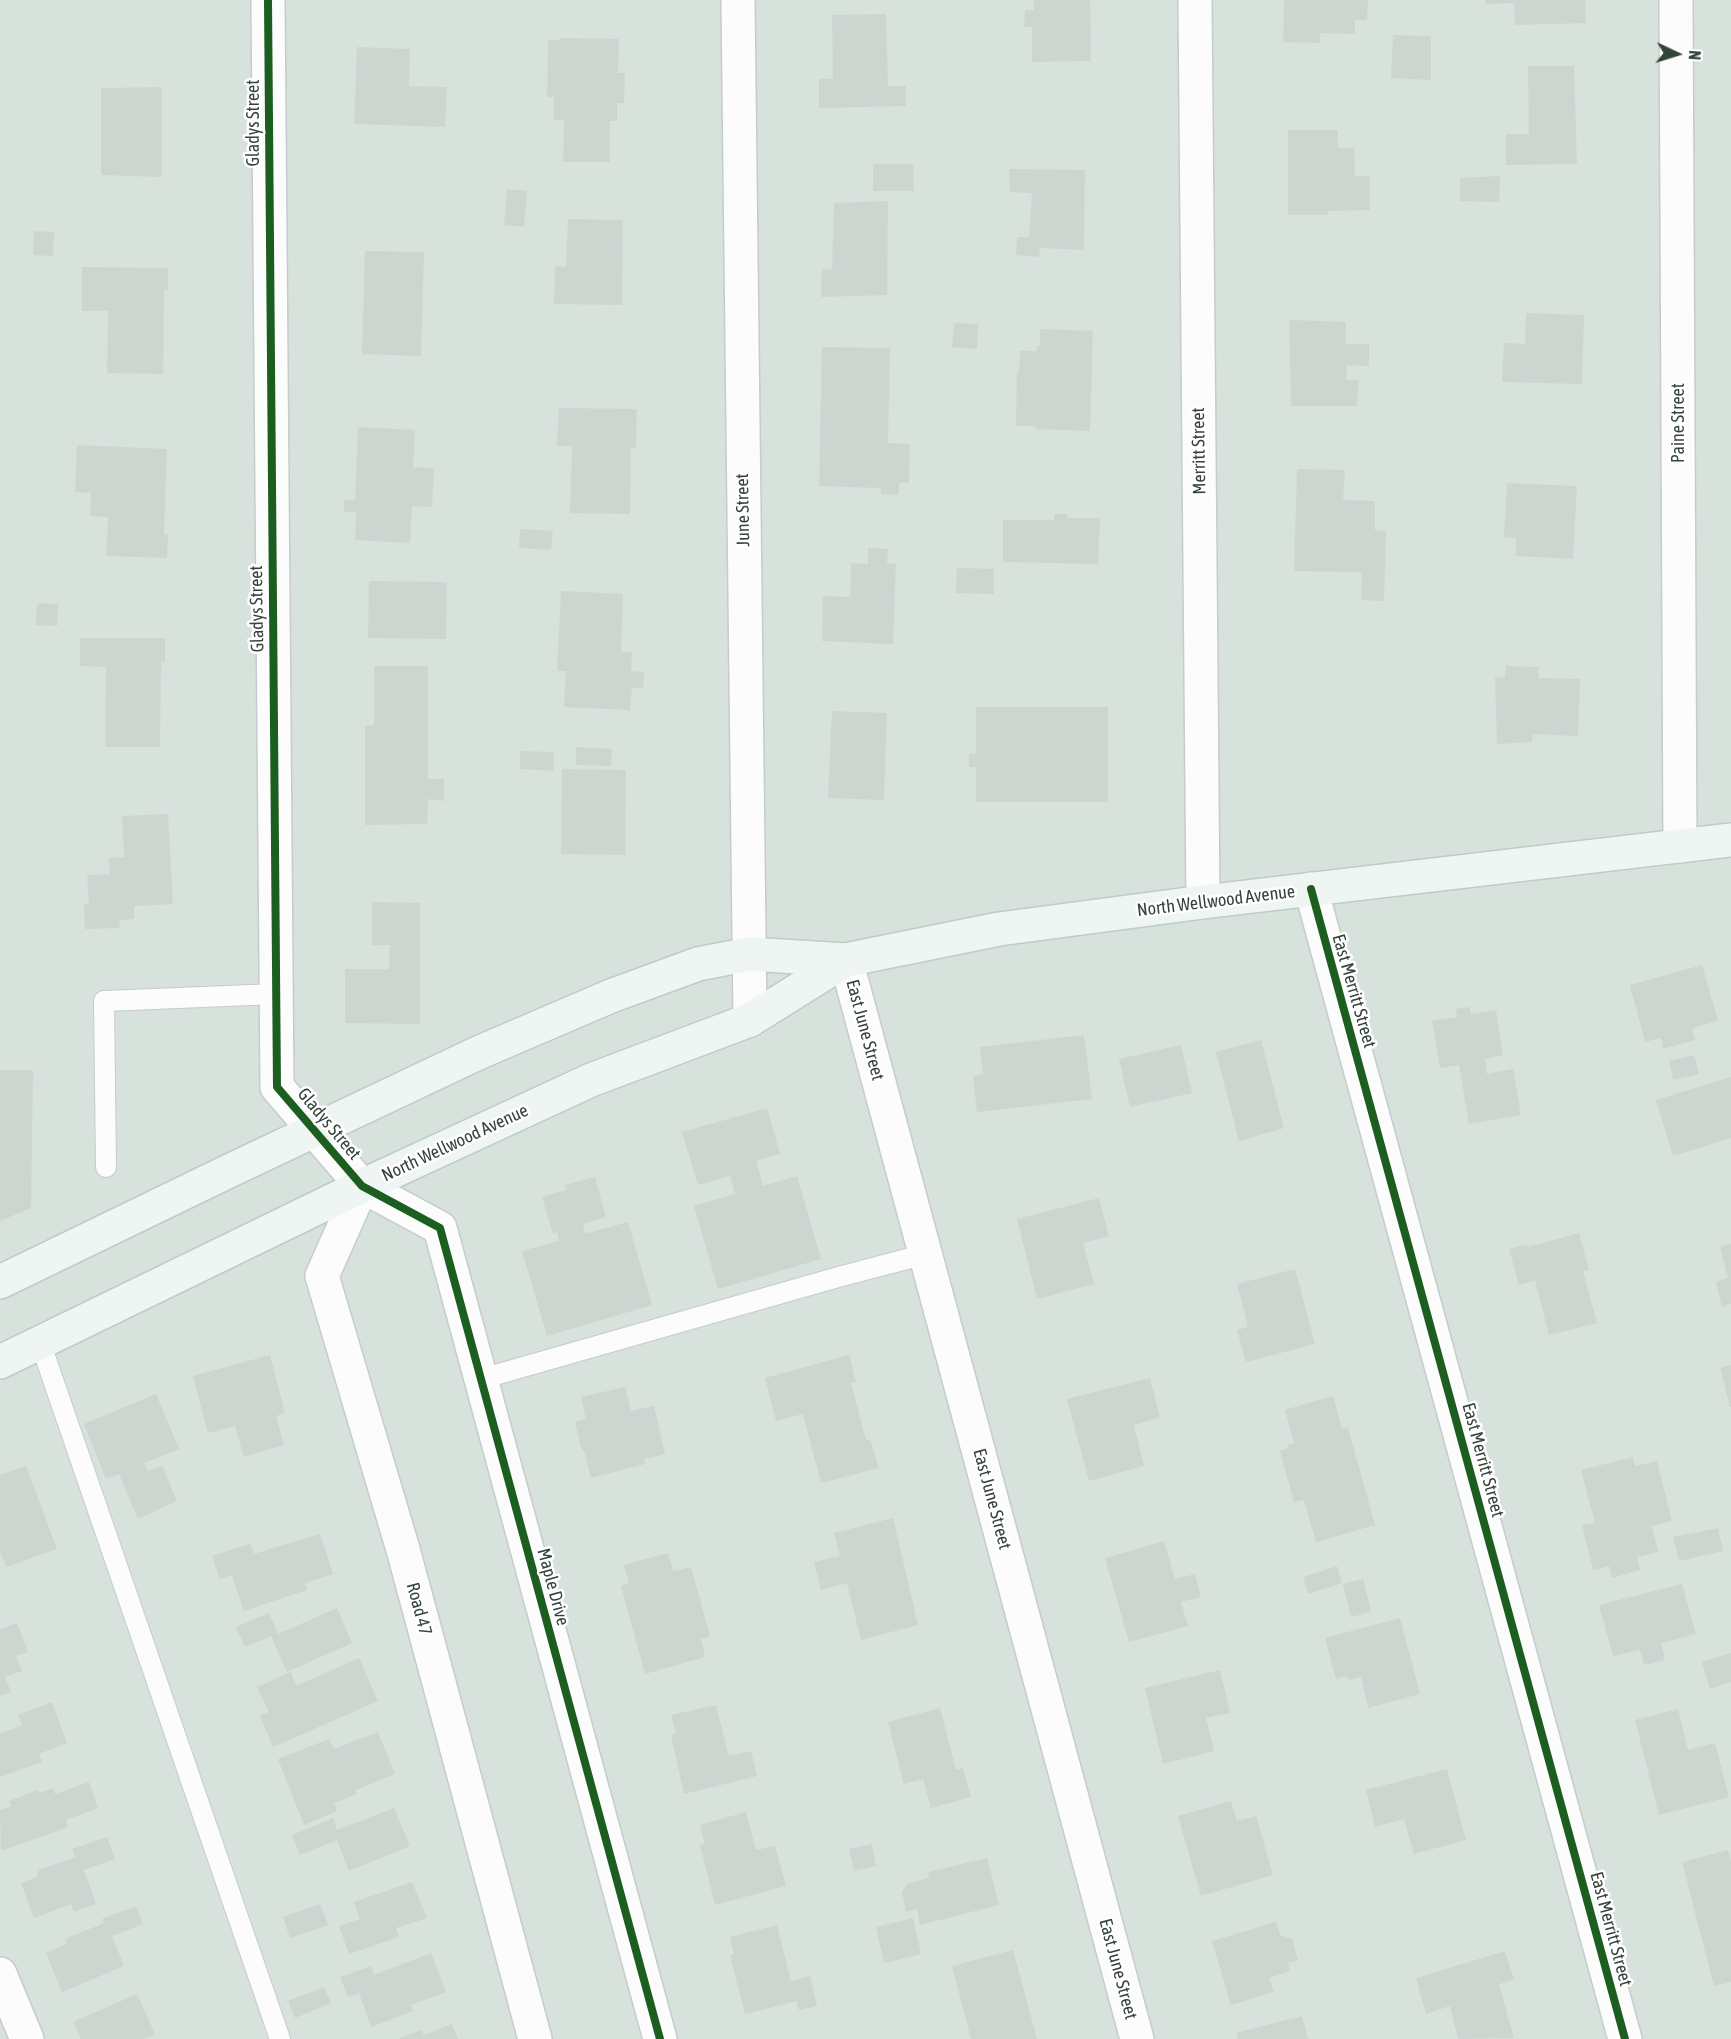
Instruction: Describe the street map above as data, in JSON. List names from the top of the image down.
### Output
{
  "streets": {
    "main road": ["North Wellwood Avenue"],
    "street": [
      "Gladys Street",
      "Paine Street",
      "Merritt Street",
      "June Street",
      "East Merritt Street",
      "East June Street",
      "Maple Drive",
      "Road 47"
    ]
  },
  "crossings": [
    ["Gladys Street", "North Wellwood Avenue"],
    ["Gladys Street", "Maple Drive"],
    ["Gladys Street", "Road 47"],
    ["Paine Street", "North Wellwood Avenue"],
    ["Merritt Street", "North Wellwood Avenue"],
    ["June Street", "North Wellwood Avenue"],
    ["North Wellwood Avenue", "East Merritt Street"],
    ["North Wellwood Avenue", "East June Street"],
    ["North Wellwood Avenue", "Maple Drive"],
    ["North Wellwood Avenue", "Road 47"],
    ["Maple Drive", "Road 47"]
  ],
  "north": "right"
}
